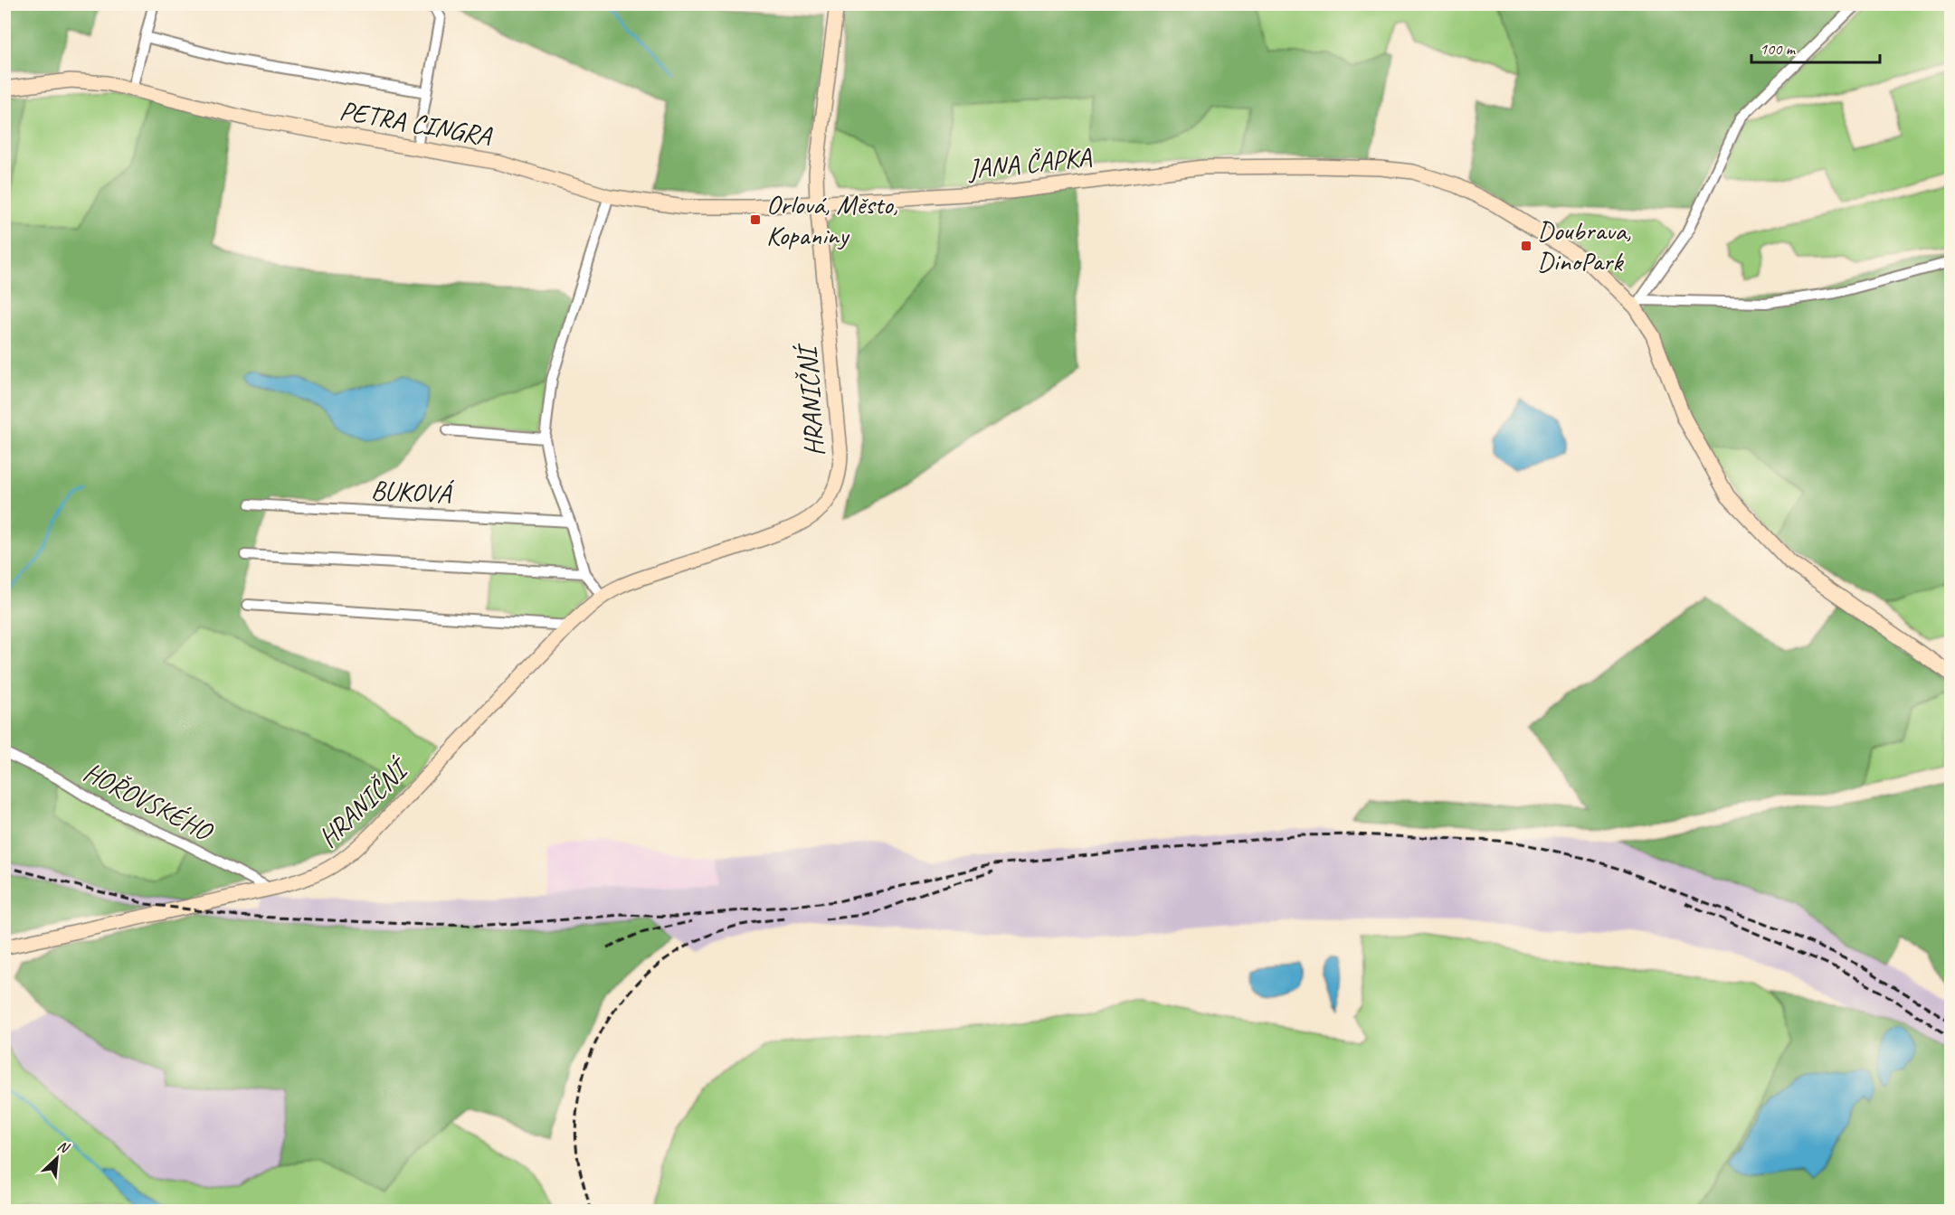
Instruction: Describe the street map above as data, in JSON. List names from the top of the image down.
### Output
{
  "streets": {
    "street": [
      "PETRA CINGRA",
      "JANA ČAPKA",
      "HRANIČNÍ",
      "BUKOVÁ",
      "HOŘOVSKÉHO"
    ]
  },
  "crossings": [
    ["PETRA CINGRA", "JANA ČAPKA"],
    ["PETRA CINGRA", "HRANIČNÍ"],
    ["JANA ČAPKA", "HRANIČNÍ"],
    ["HRANIČNÍ", "HOŘOVSKÉHO"]
  ],
  "places": {
    "transit": ["Orlová, Město, Kopaniny", "Doubrava, DinoPark"]
  },
  "scale_bar": "100 m",
  "north": "top right"
}
